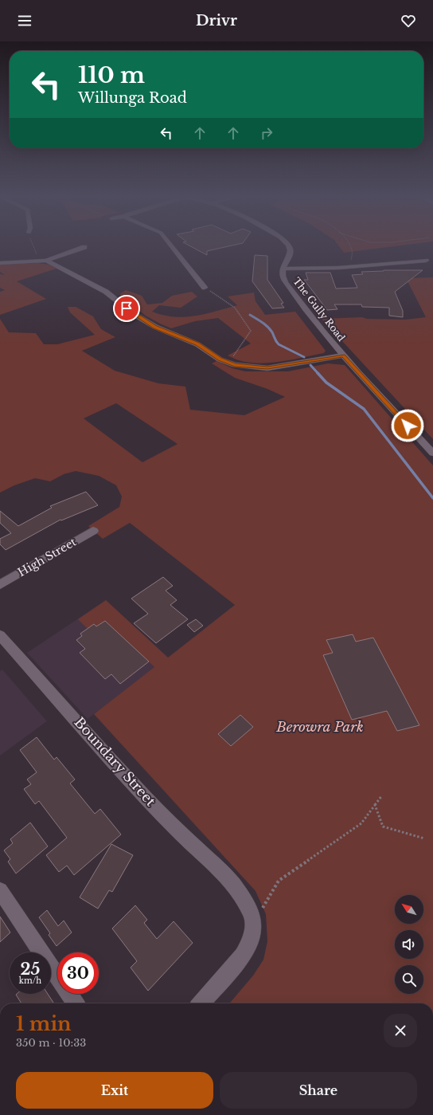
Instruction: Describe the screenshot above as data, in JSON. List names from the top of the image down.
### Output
{
  "streets": {
    "street": ["The Gully Road", "High Street", "Boundary Street"]
  },
  "parks": ["Berowra Park"],
  "north": "top left",
  "page": {
    "header": "Drivr",
    "turn": ["110 m", "Willunga Road"],
    "speed": "25 km/h",
    "limit": "30",
    "heading": ["1 min", "350 m · 10:33"],
    "buttons": ["Exit", "Share"]
  }
}
